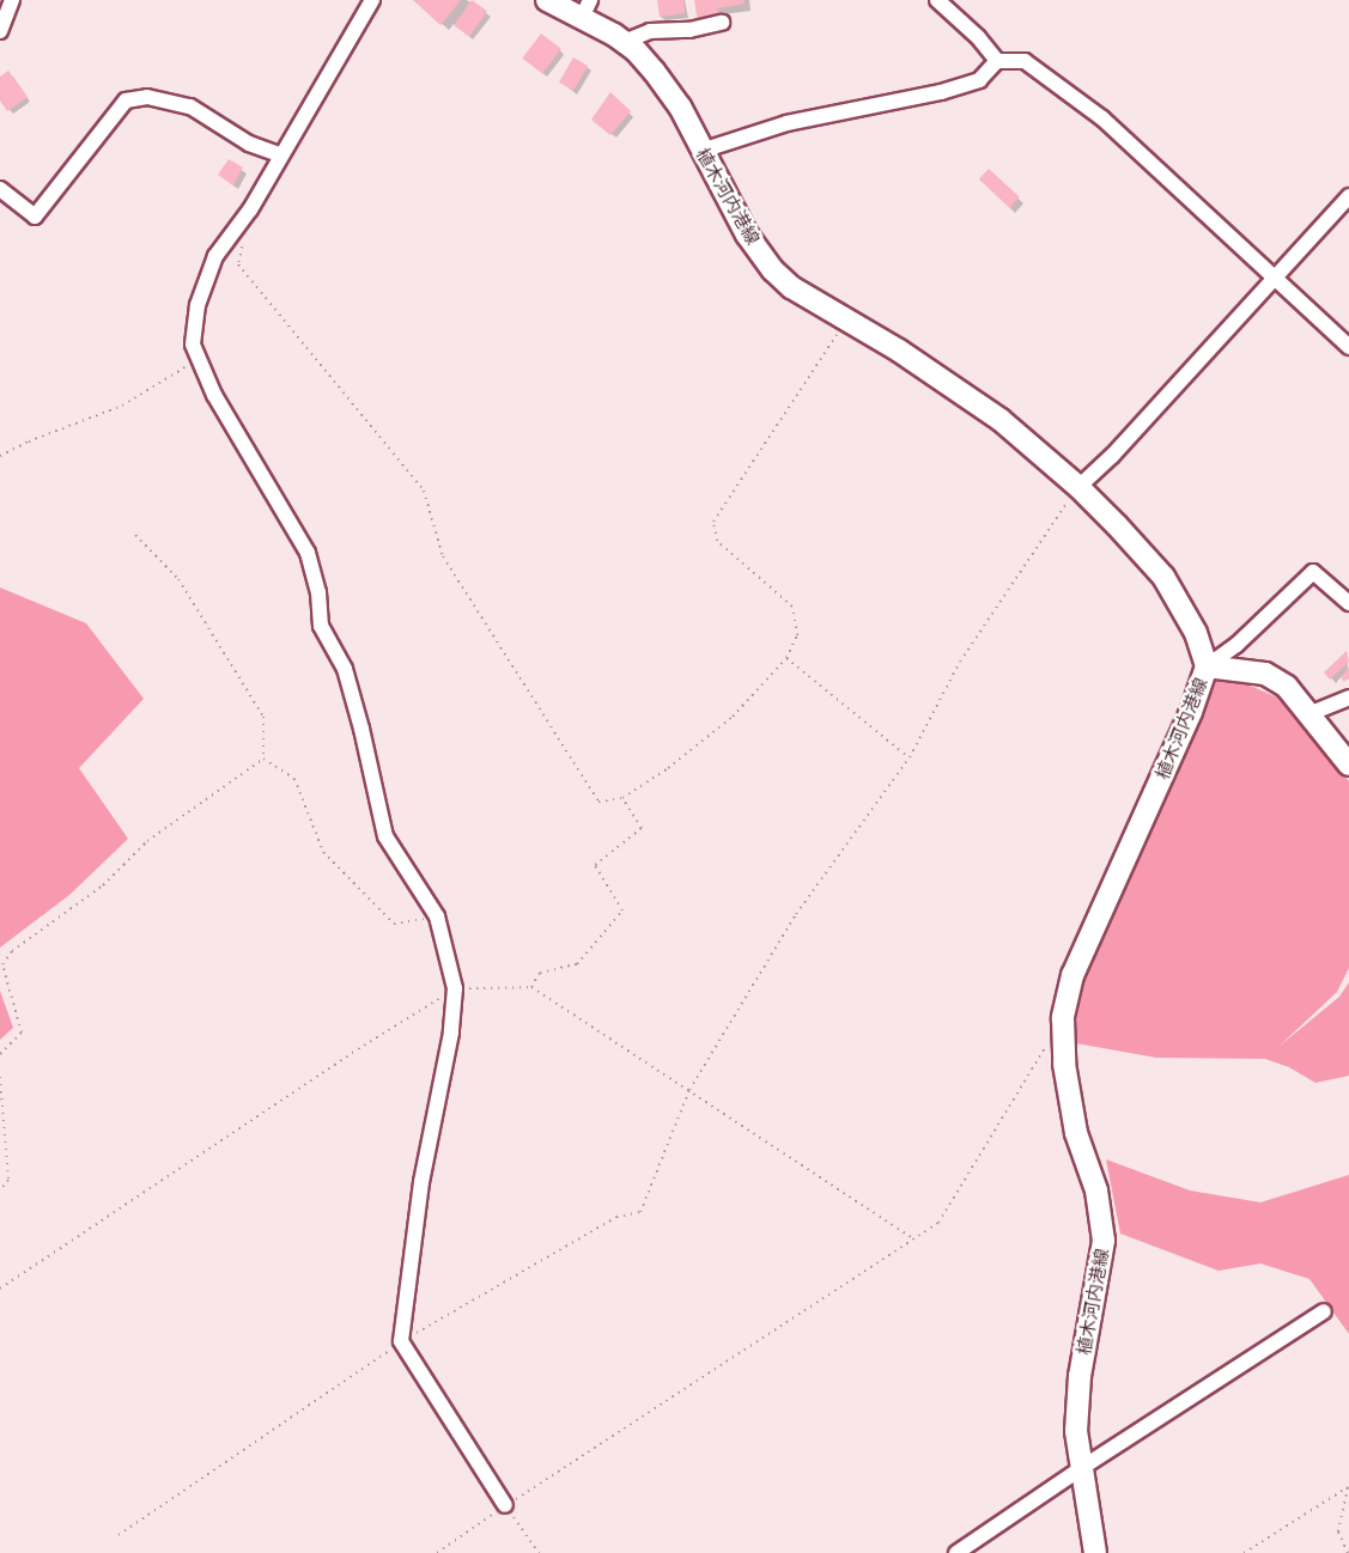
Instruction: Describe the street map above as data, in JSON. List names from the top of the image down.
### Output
{
  "streets": {
    "main road": ["植木河内港線"]
  }
}
